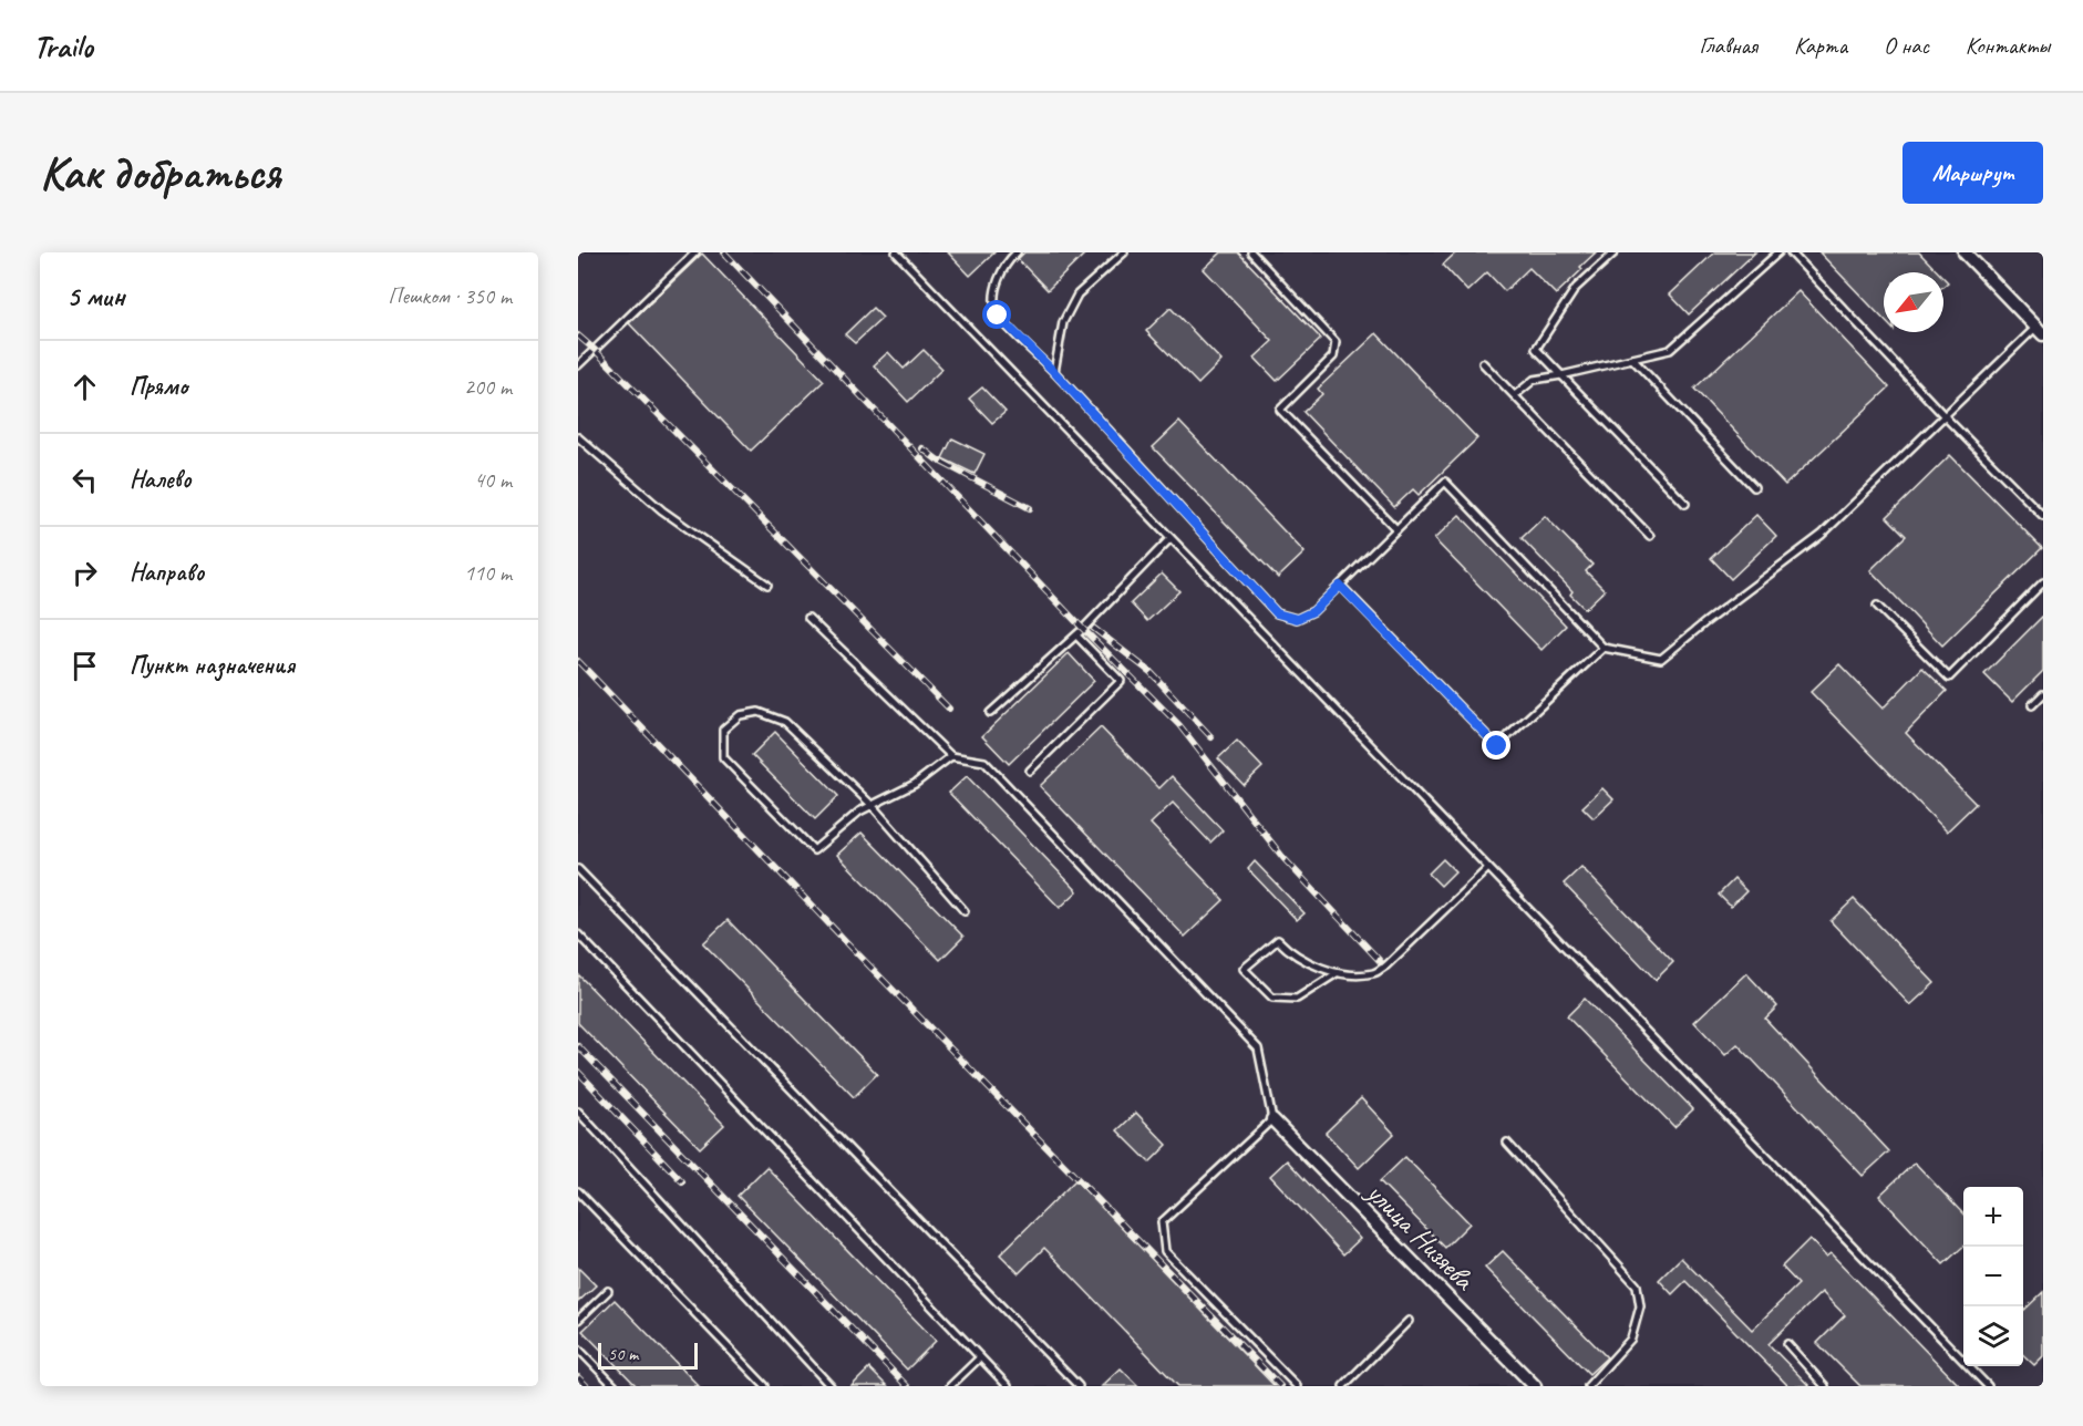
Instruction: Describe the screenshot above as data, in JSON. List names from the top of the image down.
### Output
{
  "streets": {
    "street": ["улица Низяева"]
  },
  "scale_bar": "50 m",
  "north": "bottom left",
  "page": {
    "header": "Trailo",
    "nav": [
      "Главная",
      "Карта",
      "О нас",
      "Контакты"
    ],
    "buttons": "Маршрут",
    "title": "Как добраться",
    "heading": ["5 мин", "Пешком · 350 m"],
    "list": [
      ["Прямо", "200 m"],
      ["Налево", "40 m"],
      ["Направо", "110 m"],
      "Пункт назначения"
    ],
    "map_buttons": ["+", "−"],
    "scale": "50 m"
  }
}
